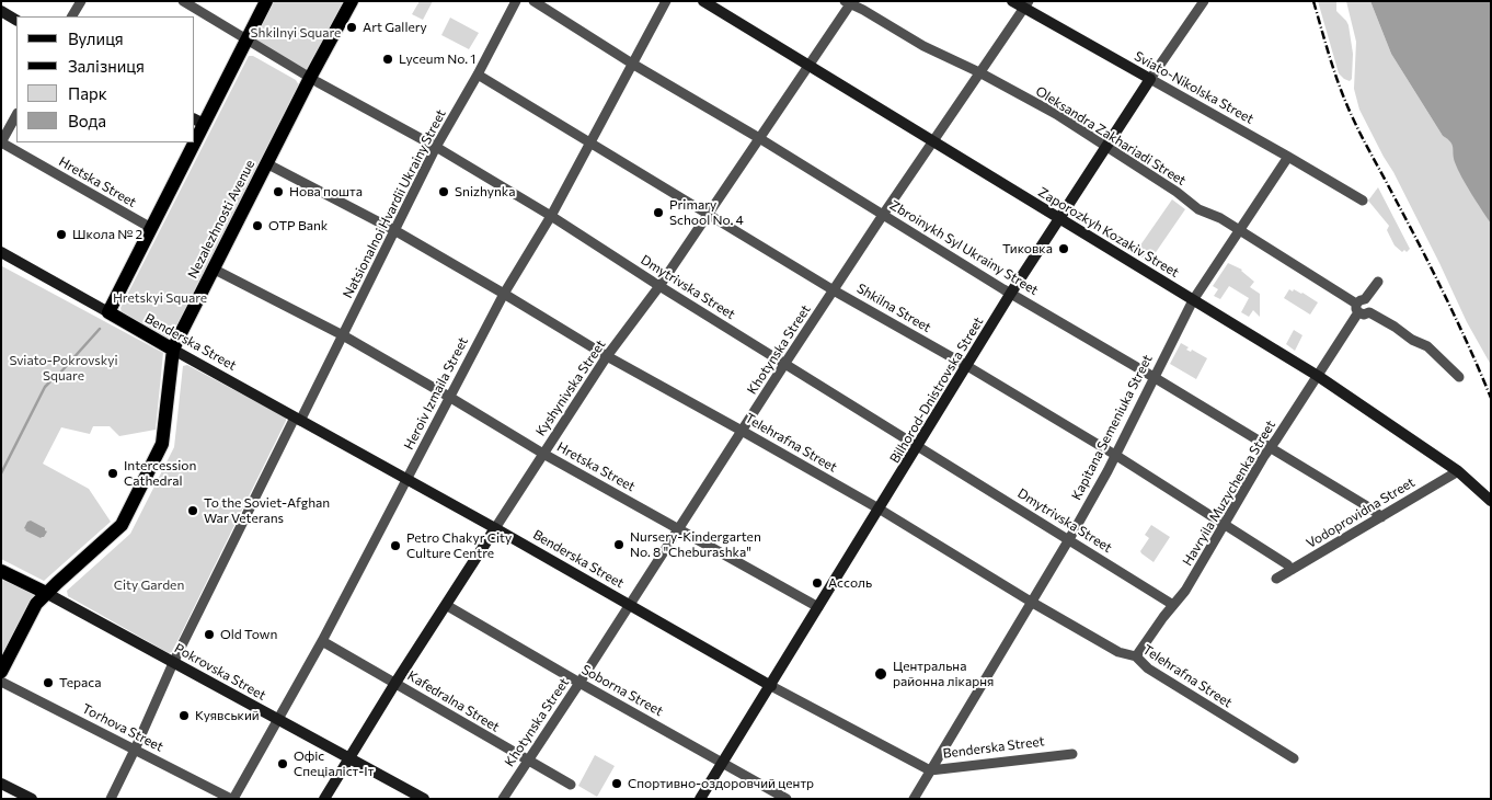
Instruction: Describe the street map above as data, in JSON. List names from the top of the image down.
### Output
{
  "streets": {
    "main road": ["Nezalezhnosti Avenue", "Benderska Street", "Pokrovska Street"],
    "street": [
      "Sviato-Nikolska Street",
      "Oleksandra Zakhariadi Street",
      "Hretska Street",
      "Natsionalnoi Hvardii Ukrainy Street",
      "Zaporozkyh Kozakiv Street",
      "Zbroinykh Syl Ukrainy Street",
      "Dmytrivska Street",
      "Shkilna Street",
      "Khotynska Street",
      "Kyshynivska Street",
      "Bilhorod-Dnistrovska Street",
      "Heroiv Izmaila Street",
      "Kapitana Semeniuka Street",
      "Telehrafna Street",
      "Havryila Muzychenka Street",
      "Vodoprovidna Street",
      "Soborna Street",
      "Kafedralna Street",
      "Torhova Street"
    ]
  },
  "crossings": [
    ["Sviato-Nikolska Street", "Khotynska Street"],
    ["Sviato-Nikolska Street", "Bilhorod-Dnistrovska Street"],
    ["Sviato-Nikolska Street", "Kapitana Semeniuka Street"],
    ["Oleksandra Zakhariadi Street", "Khotynska Street"],
    ["Oleksandra Zakhariadi Street", "Kyshynivska Street"],
    ["Oleksandra Zakhariadi Street", "Bilhorod-Dnistrovska Street"],
    ["Oleksandra Zakhariadi Street", "Kapitana Semeniuka Street"],
    ["Oleksandra Zakhariadi Street", "Havryila Muzychenka Street"],
    ["Hretska Street", "Natsionalnoi Hvardii Ukrainy Street"],
    ["Hretska Street", "Khotynska Street"],
    ["Hretska Street", "Kyshynivska Street"],
    ["Hretska Street", "Bilhorod-Dnistrovska Street"],
    ["Hretska Street", "Heroiv Izmaila Street"],
    ["Natsionalnoi Hvardii Ukrainy Street", "Dmytrivska Street"],
    ["Natsionalnoi Hvardii Ukrainy Street", "Shkilna Street"],
    ["Natsionalnoi Hvardii Ukrainy Street", "Benderska Street"],
    ["Natsionalnoi Hvardii Ukrainy Street", "Telehrafna Street"],
    ["Natsionalnoi Hvardii Ukrainy Street", "Pokrovska Street"],
    ["Natsionalnoi Hvardii Ukrainy Street", "Torhova Street"],
    ["Nezalezhnosti Avenue", "Dmytrivska Street"],
    ["Nezalezhnosti Avenue", "Benderska Street"],
    ["Nezalezhnosti Avenue", "Telehrafna Street"],
    ["Nezalezhnosti Avenue", "Pokrovska Street"],
    ["Zaporozkyh Kozakiv Street", "Khotynska Street"],
    ["Zaporozkyh Kozakiv Street", "Kyshynivska Street"],
    ["Zaporozkyh Kozakiv Street", "Bilhorod-Dnistrovska Street"],
    ["Zaporozkyh Kozakiv Street", "Kapitana Semeniuka Street"],
    ["Zaporozkyh Kozakiv Street", "Havryila Muzychenka Street"],
    ["Zaporozkyh Kozakiv Street", "Vodoprovidna Street"],
    ["Zbroinykh Syl Ukrainy Street", "Khotynska Street"],
    ["Zbroinykh Syl Ukrainy Street", "Kyshynivska Street"],
    ["Zbroinykh Syl Ukrainy Street", "Bilhorod-Dnistrovska Street"],
    ["Zbroinykh Syl Ukrainy Street", "Heroiv Izmaila Street"],
    ["Zbroinykh Syl Ukrainy Street", "Kapitana Semeniuka Street"],
    ["Zbroinykh Syl Ukrainy Street", "Havryila Muzychenka Street"],
    ["Zbroinykh Syl Ukrainy Street", "Vodoprovidna Street"],
    ["Dmytrivska Street", "Khotynska Street"],
    ["Dmytrivska Street", "Kyshynivska Street"],
    ["Dmytrivska Street", "Bilhorod-Dnistrovska Street"],
    ["Dmytrivska Street", "Heroiv Izmaila Street"],
    ["Dmytrivska Street", "Kapitana Semeniuka Street"],
    ["Dmytrivska Street", "Havryila Muzychenka Street"],
    ["Shkilna Street", "Khotynska Street"],
    ["Shkilna Street", "Kyshynivska Street"],
    ["Shkilna Street", "Bilhorod-Dnistrovska Street"],
    ["Shkilna Street", "Heroiv Izmaila Street"],
    ["Shkilna Street", "Kapitana Semeniuka Street"],
    ["Shkilna Street", "Havryila Muzychenka Street"],
    ["Shkilna Street", "Vodoprovidna Street"],
    ["Benderska Street", "Khotynska Street"],
    ["Benderska Street", "Kyshynivska Street"],
    ["Benderska Street", "Bilhorod-Dnistrovska Street"],
    ["Benderska Street", "Heroiv Izmaila Street"],
    ["Benderska Street", "Kapitana Semeniuka Street"],
    ["Khotynska Street", "Telehrafna Street"],
    ["Khotynska Street", "Soborna Street"],
    ["Khotynska Street", "Kafedralna Street"],
    ["Kyshynivska Street", "Telehrafna Street"],
    ["Kyshynivska Street", "Pokrovska Street"],
    ["Kyshynivska Street", "Soborna Street"],
    ["Kyshynivska Street", "Kafedralna Street"],
    ["Bilhorod-Dnistrovska Street", "Telehrafna Street"],
    ["Bilhorod-Dnistrovska Street", "Soborna Street"],
    ["Heroiv Izmaila Street", "Telehrafna Street"],
    ["Heroiv Izmaila Street", "Pokrovska Street"],
    ["Heroiv Izmaila Street", "Kafedralna Street"],
    ["Heroiv Izmaila Street", "Torhova Street"],
    ["Kapitana Semeniuka Street", "Telehrafna Street"],
    ["Telehrafna Street", "Havryila Muzychenka Street"]
  ],
  "parks": [
    "Shkilnyi Square",
    "Hretskyi Square",
    "Sviato-Pokrovskyi Square",
    "City Garden"
  ],
  "places": [
    "Art Gallery",
    "Lyceum No. 1",
    "Нова пошта",
    "Snizhynka",
    "Primary School No. 4",
    "OTP Bank",
    "Школа № 2",
    "Тиковка",
    "Intercession Cathedral",
    "To the Soviet-Afghan War Veterans",
    "Nursery-Kindergarten No. 8 \"Cheburashka\"",
    "Petro Chakyr City Culture Centre",
    "Ассоль",
    "Old Town",
    "Центральна районна лікарня",
    "Тераса",
    "Куявський",
    "Офіс Спеціаліст-Іт",
    "Спортивно-оздоровчий центр"
  ],
  "legend": [
    "Вулиця",
    "Залізниця",
    "Парк",
    "Вода"
  ]
}
